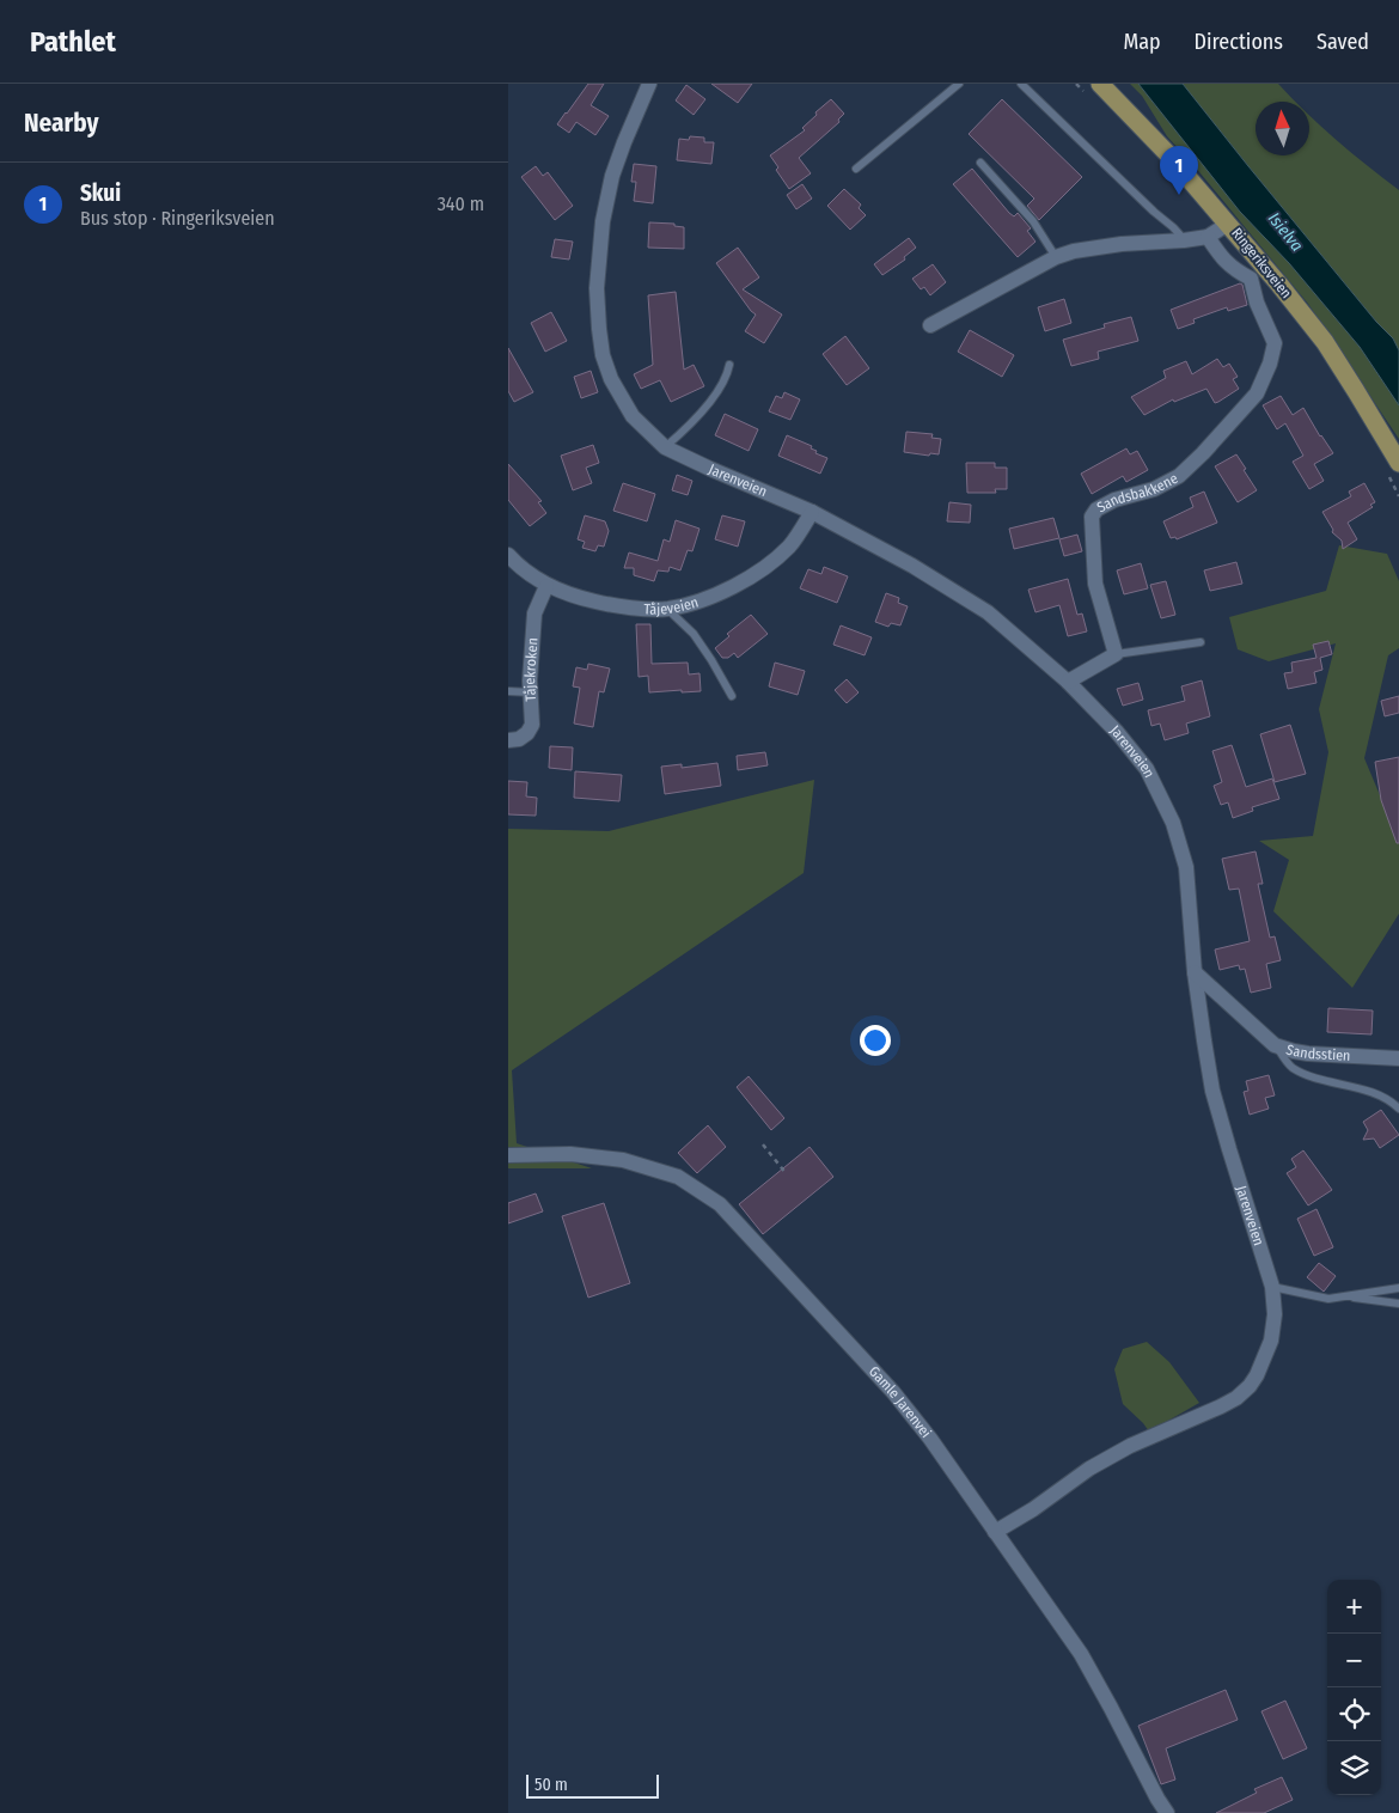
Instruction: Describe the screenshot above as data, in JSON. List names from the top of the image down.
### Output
{
  "streets": {
    "main road": ["Ringeriksveien"],
    "street": [
      "Jarenveien",
      "Sandsbakkene",
      "Tåjeveien",
      "Tåjekroken",
      "Sandsstien",
      "Gamle Jarenvei"
    ]
  },
  "crossings": [
    ["Jarenveien", "Tåjeveien"],
    ["Jarenveien", "Sandsstien"],
    ["Jarenveien", "Gamle Jarenvei"],
    ["Tåjeveien", "Tåjekroken"]
  ],
  "water": ["Isielva"],
  "scale_bar": "50 m",
  "north": "top",
  "page": {
    "header": "Pathlet",
    "nav": ["Map", "Directions", "Saved"],
    "heading": "Nearby",
    "pins": "1",
    "list": [
      {
        "mark": "1",
        "name": "Skui",
        "note": "Bus stop · Ringeriksveien",
        "value": "340 m"
      }
    ],
    "map_buttons": ["+", "−"],
    "scale": "50 m"
  }
}
